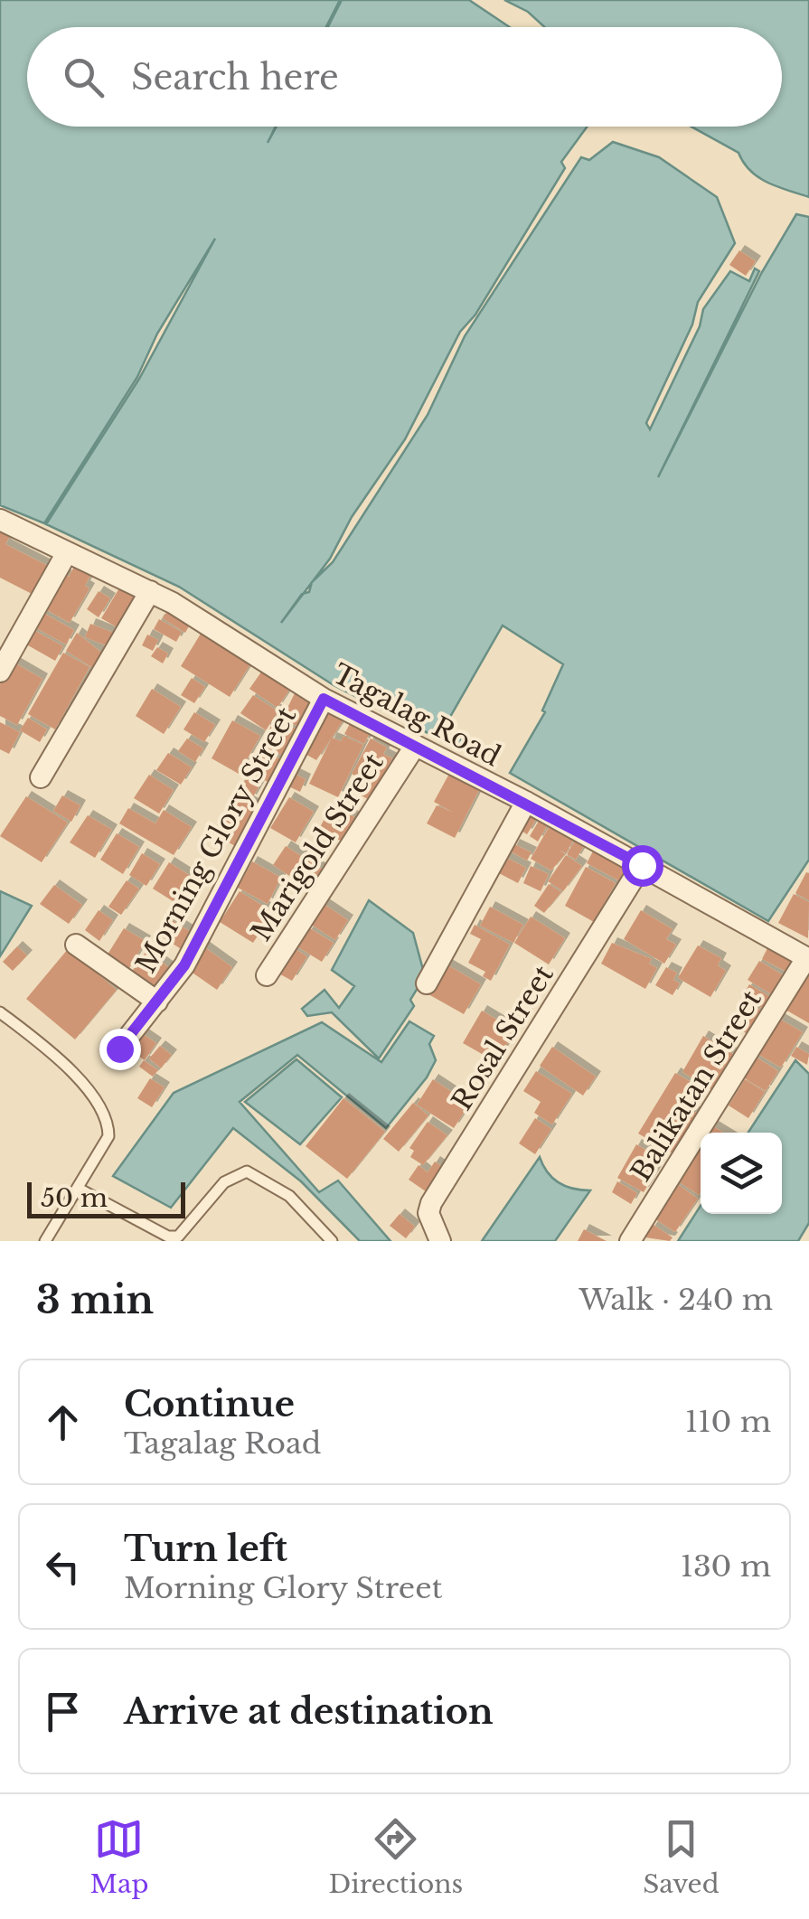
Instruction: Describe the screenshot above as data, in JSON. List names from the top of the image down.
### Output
{
  "streets": {
    "street": [
      "Tagalag Road",
      "Morning Glory Street",
      "Marigold Street",
      "Rosal Street",
      "Balikatan Street"
    ]
  },
  "crossings": [
    ["Tagalag Road", "Morning Glory Street"],
    ["Tagalag Road", "Marigold Street"],
    ["Tagalag Road", "Rosal Street"],
    ["Tagalag Road", "Balikatan Street"]
  ],
  "scale_bar": "50 m",
  "page": {
    "search": "Search here",
    "scale": "50 m",
    "heading": ["3 min", "Walk · 240 m"],
    "list": [
      ["Continue", "Tagalag Road", "110 m"],
      ["Turn left", "Morning Glory Street", "130 m"],
      "Arrive at destination"
    ],
    "nav": ["Map", "Directions", "Saved"]
  }
}
